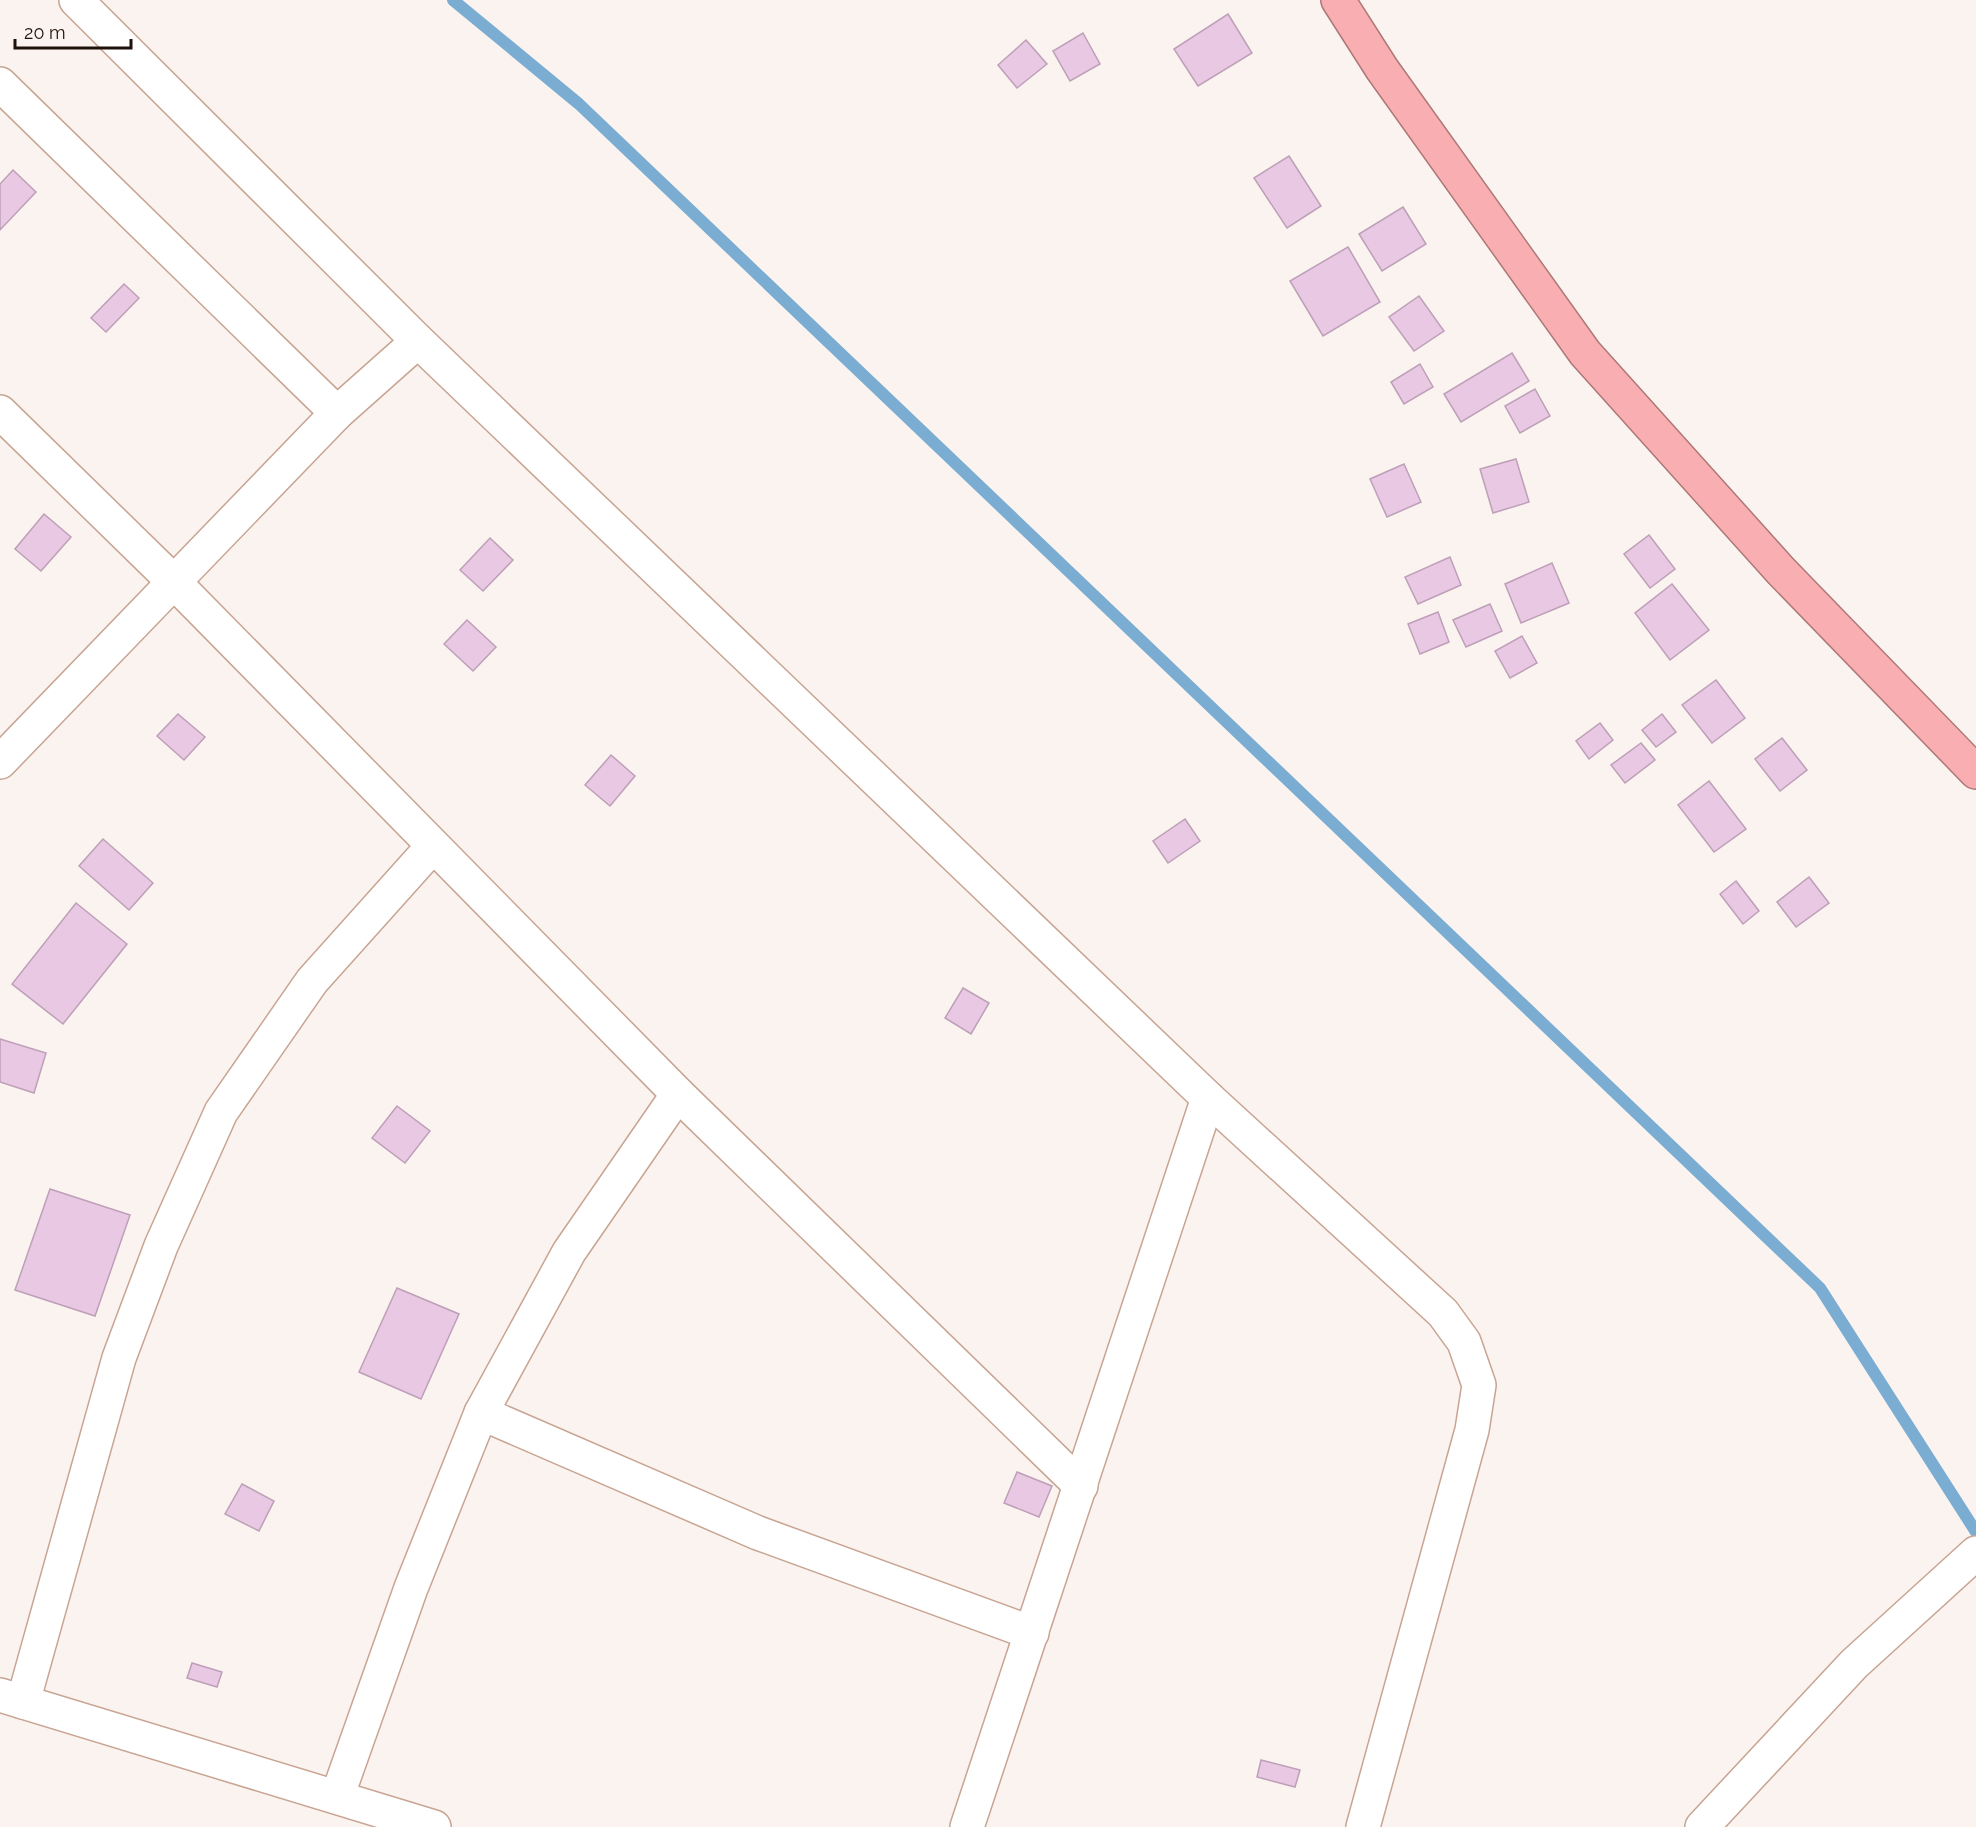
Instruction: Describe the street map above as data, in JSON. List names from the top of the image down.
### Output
{
  "scale_bar": "20 m"
}
